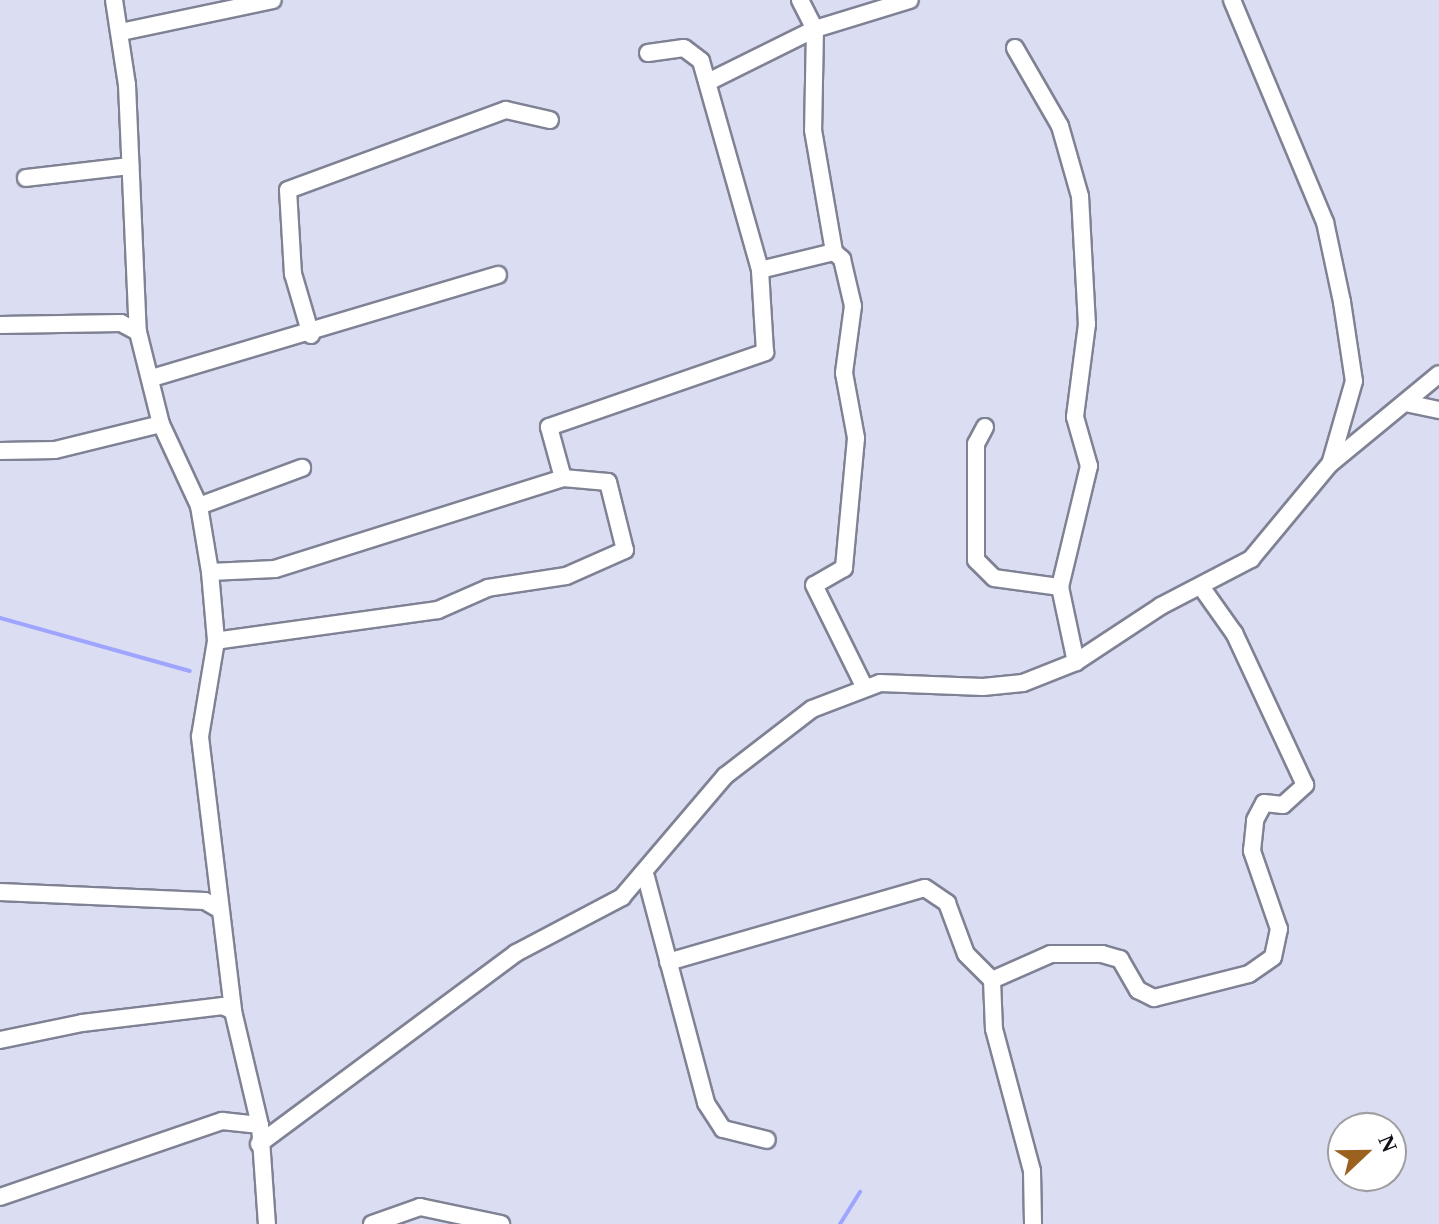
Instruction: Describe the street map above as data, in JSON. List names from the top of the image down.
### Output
{
  "north": "right"
}
